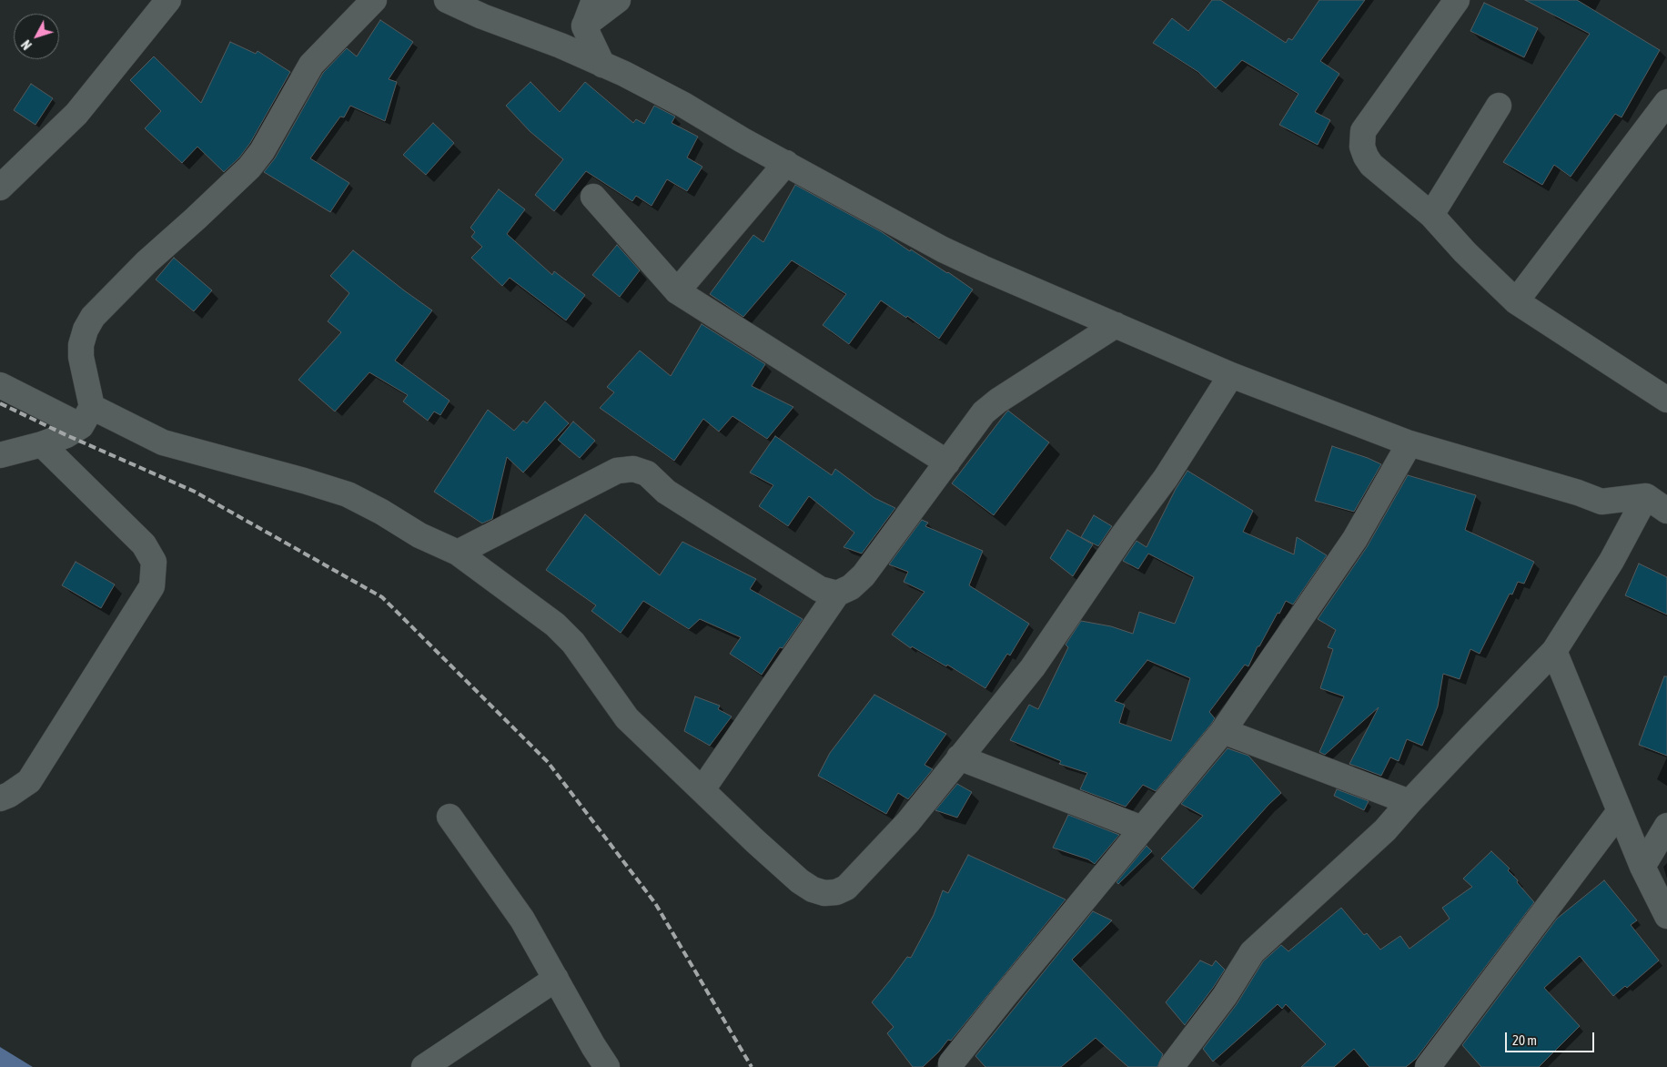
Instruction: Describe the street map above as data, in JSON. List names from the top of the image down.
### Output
{
  "scale_bar": "20 m",
  "north": "bottom left"
}
